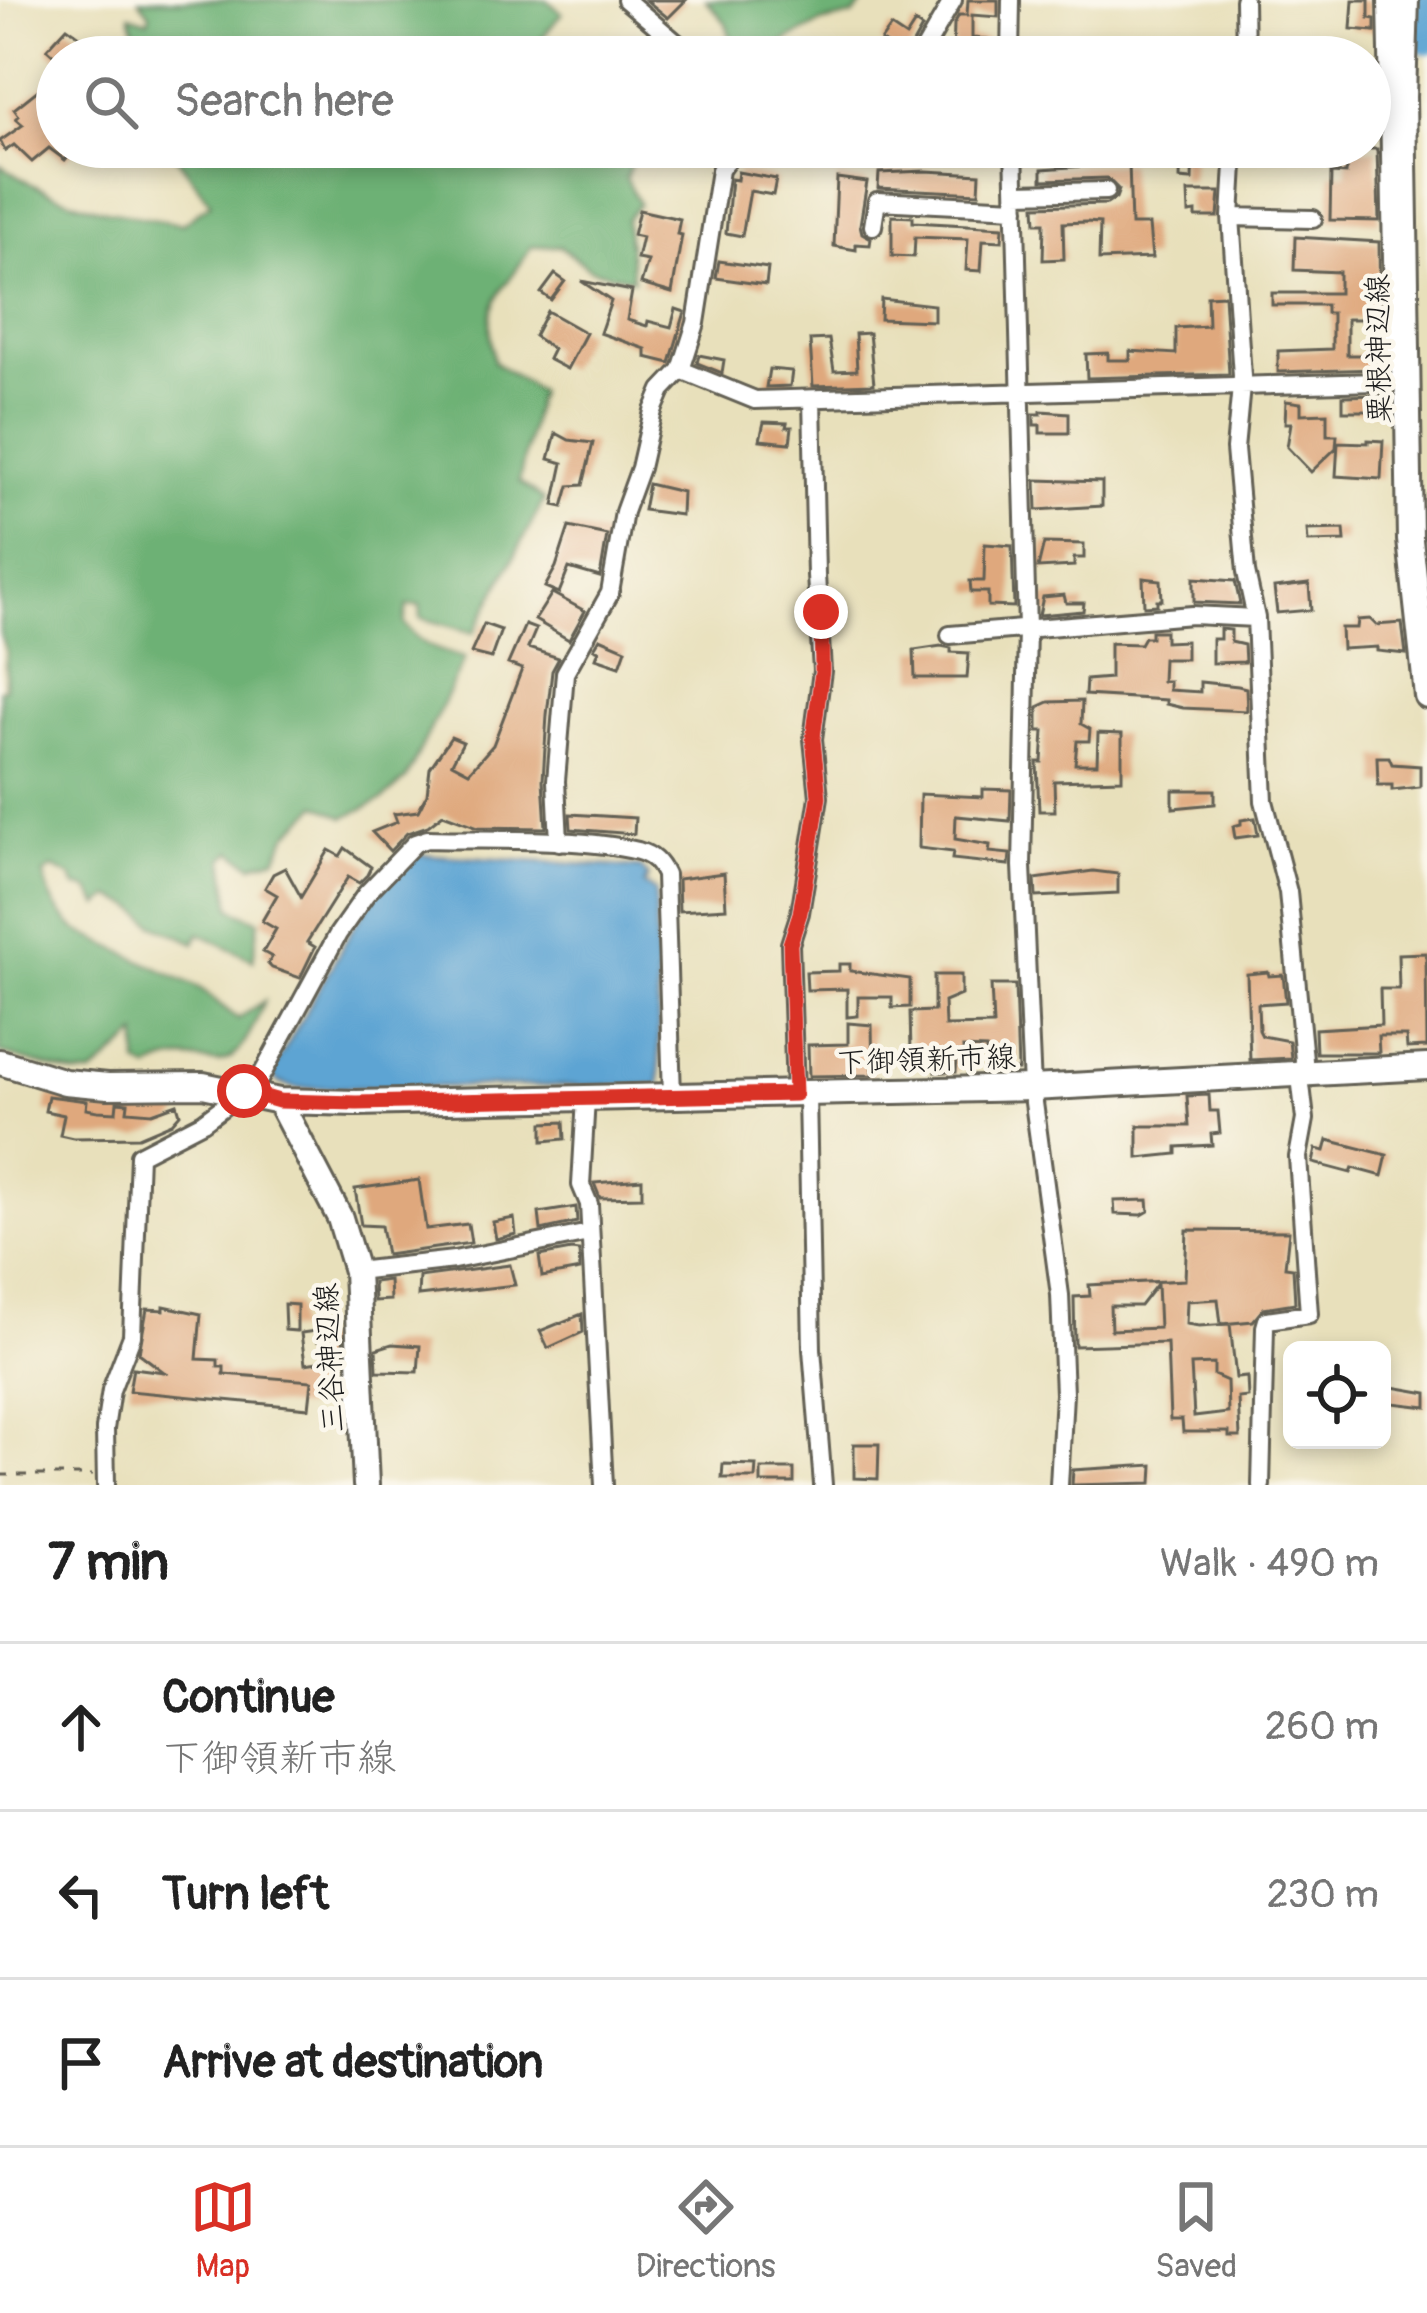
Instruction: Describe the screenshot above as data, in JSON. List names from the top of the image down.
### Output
{
  "streets": {
    "main road": ["粟根神辺線", "下御領新市線", "三谷神辺線"]
  },
  "crossings": [
    ["下御領新市線", "三谷神辺線"]
  ],
  "page": {
    "search": "Search here",
    "heading": ["7 min", "Walk · 490 m"],
    "list": [
      ["Continue", "下御領新市線", "260 m"],
      ["Turn left", "230 m"],
      "Arrive at destination"
    ],
    "nav": ["Map", "Directions", "Saved"]
  }
}
